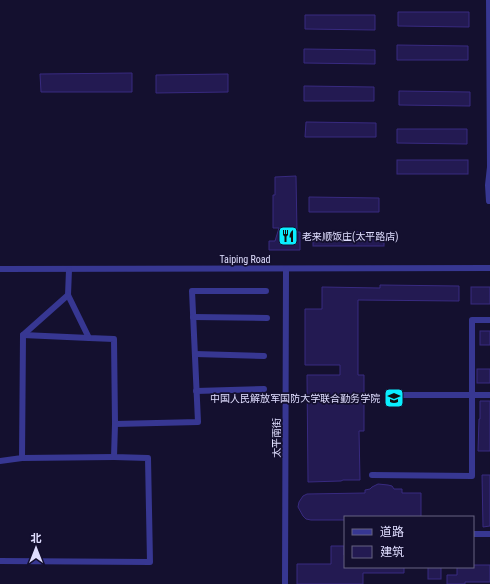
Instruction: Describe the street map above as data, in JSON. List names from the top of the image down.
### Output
{
  "streets": {
    "street": ["Taiping Road", "太平南街"]
  },
  "crossings": [
    ["Taiping Road", "太平南街"]
  ],
  "places": {
    "restaurant": ["老来顺饭庄(太平路店)"],
    "school or university": ["中国人民解放军国防大学联合勤务学院"]
  },
  "legend": ["道路", "建筑"],
  "north": "top"
}
